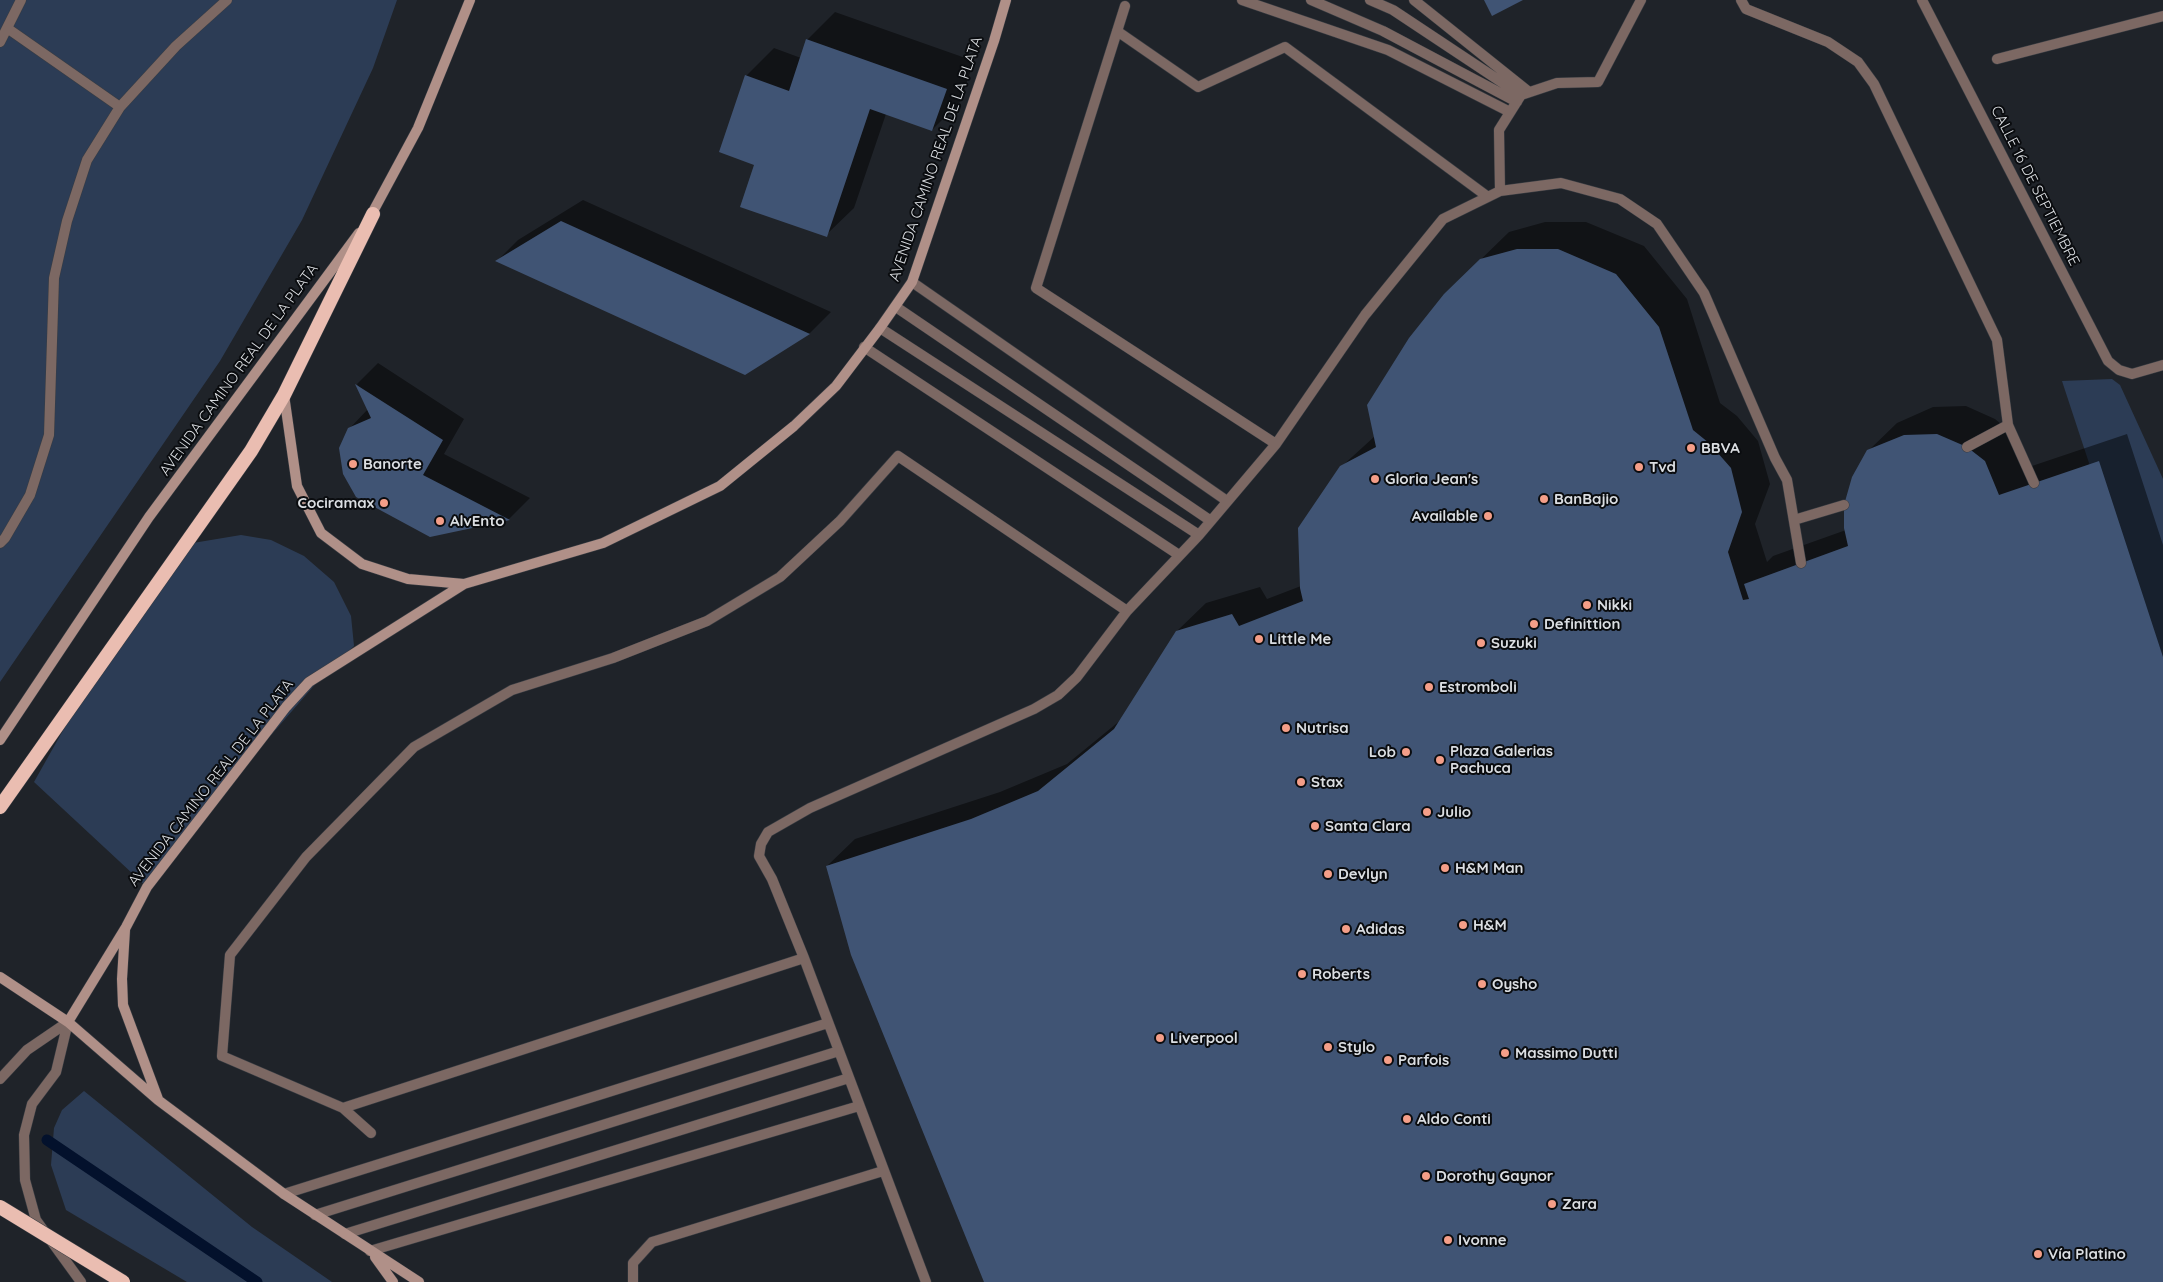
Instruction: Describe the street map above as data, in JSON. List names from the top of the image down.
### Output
{
  "streets": {
    "main road": ["AVENIDA CAMINO REAL DE LA PLATA"],
    "street": ["CALLE 16 DE SEPTIEMBRE"]
  },
  "places": [
    "BBVA",
    "Banorte",
    "Tvd",
    "Gloria Jean's",
    "BanBajio",
    "Cociramax",
    "Available",
    "AlvEnto",
    "Nikki",
    "Definittion",
    "Little Me",
    "Suzuki",
    "Estromboli",
    "Nutrisa",
    "Lob",
    "Plaza Galerias Pachuca",
    "Stax",
    "Julio",
    "Santa Clara",
    "H&M Man",
    "Devlyn",
    "H&M",
    "Adidas",
    "Roberts",
    "Oysho",
    "Liverpool",
    "Stylo",
    "Massimo Dutti",
    "Parfois",
    "Aldo Conti",
    "Dorothy Gaynor",
    "Zara",
    "Ivonne",
    "Vía Platino"
  ]
}
